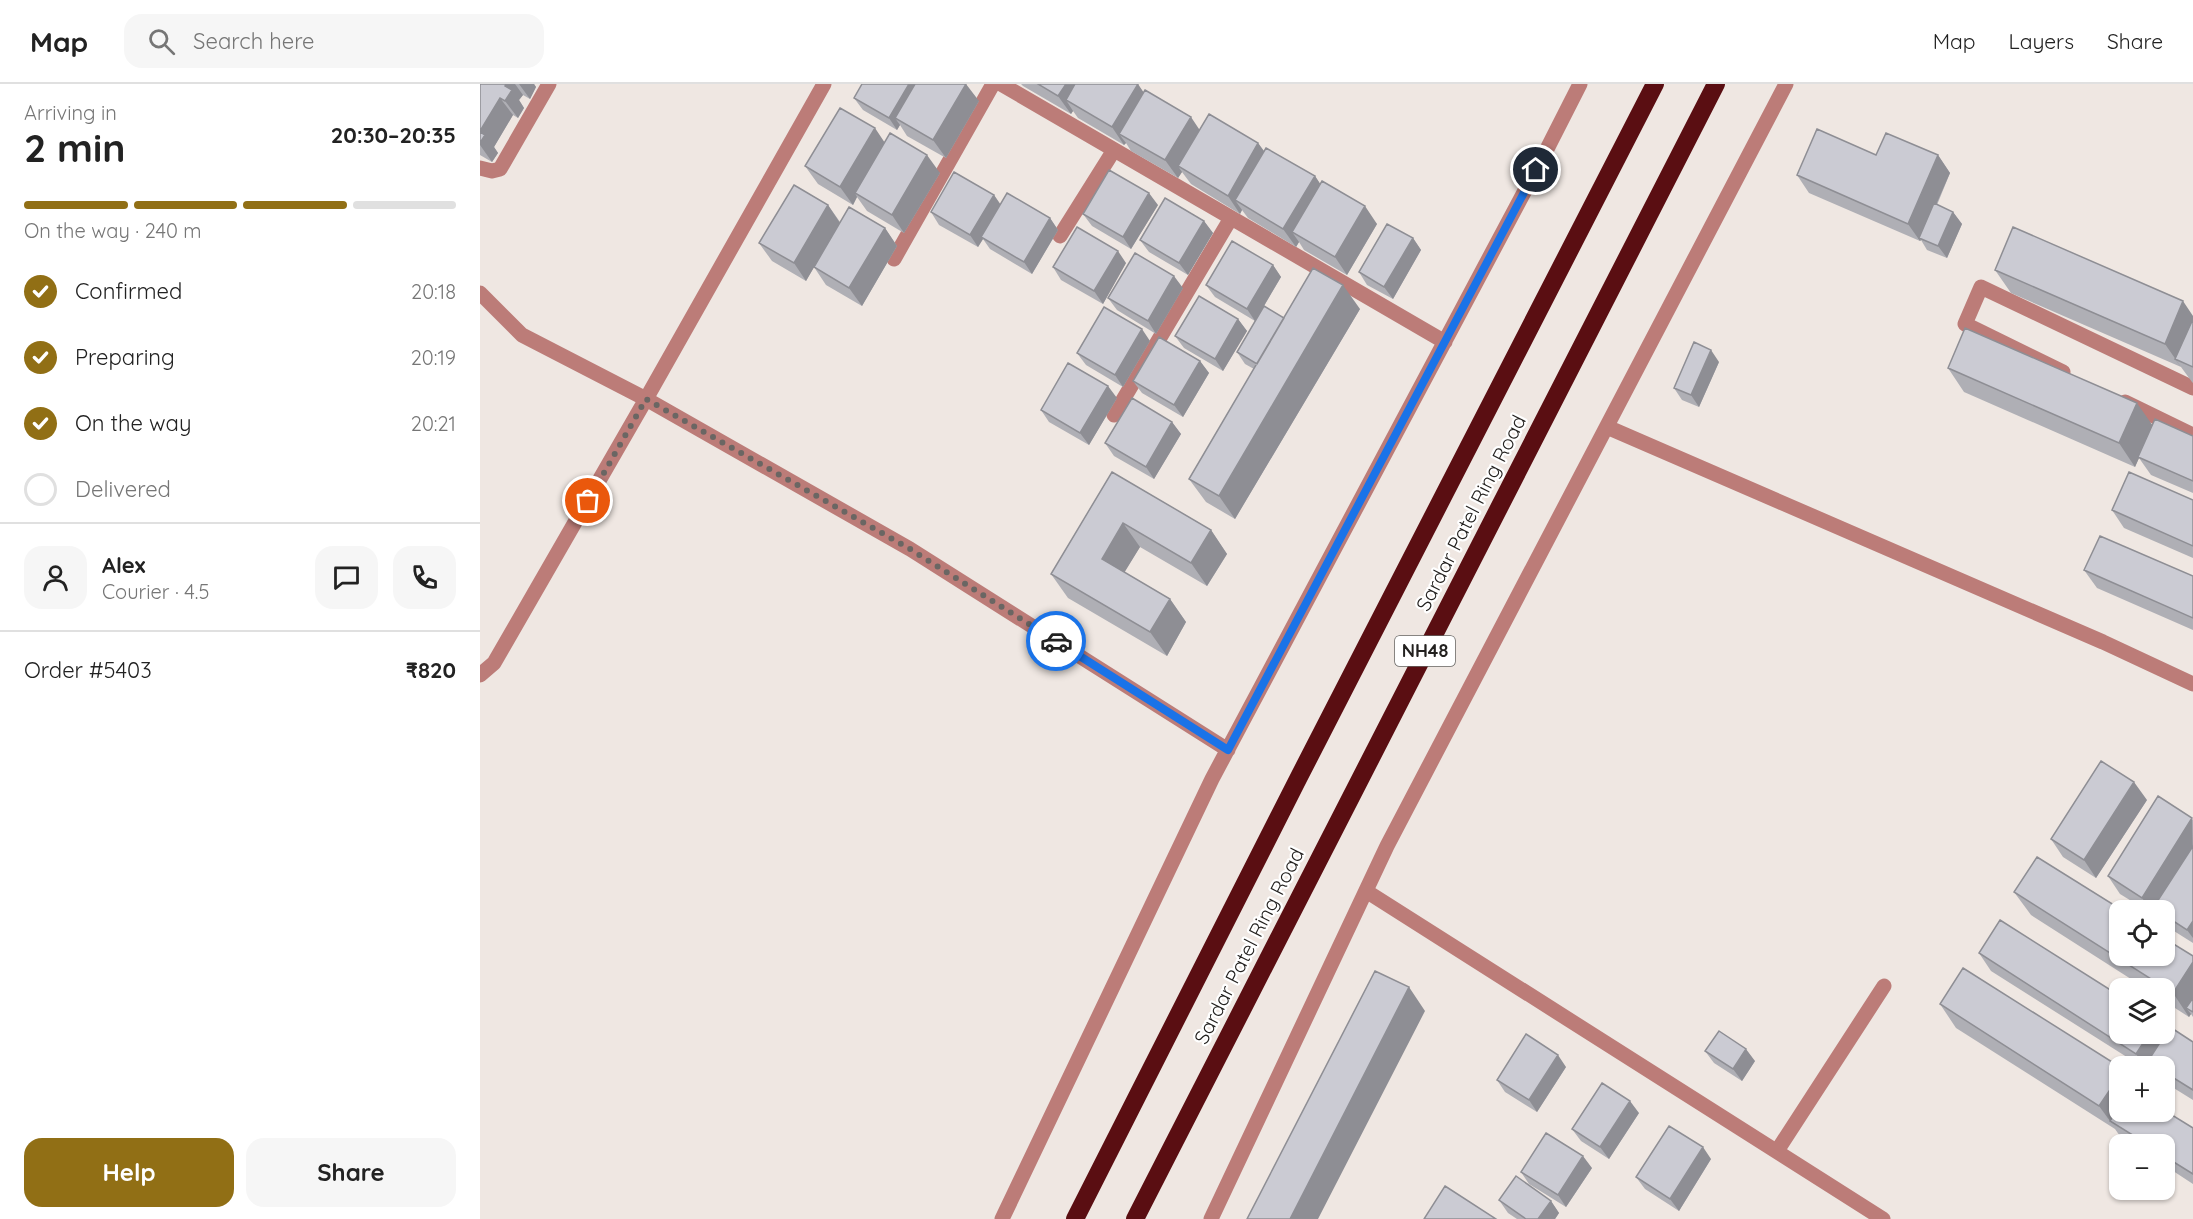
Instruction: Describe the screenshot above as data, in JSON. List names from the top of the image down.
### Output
{
  "streets": {
    "highway": ["Sardar Patel Ring Road", "NH48"]
  },
  "page": {
    "header": "Map",
    "search": "Search here",
    "nav": ["Map", "Layers", "Share"],
    "heading": ["2 min", "Arriving in", "20:30–20:35"],
    "panel": [
      "Alex",
      "Courier · 4.5",
      "Order #5403",
      "₹820"
    ],
    "bar": "On the way · 240 m",
    "list": [
      ["Confirmed", "20:18"],
      ["Preparing", "20:19"],
      ["On the way", "20:21"],
      "Delivered"
    ],
    "map_buttons": ["+", "−"],
    "buttons": ["Help", "Share"]
  }
}
